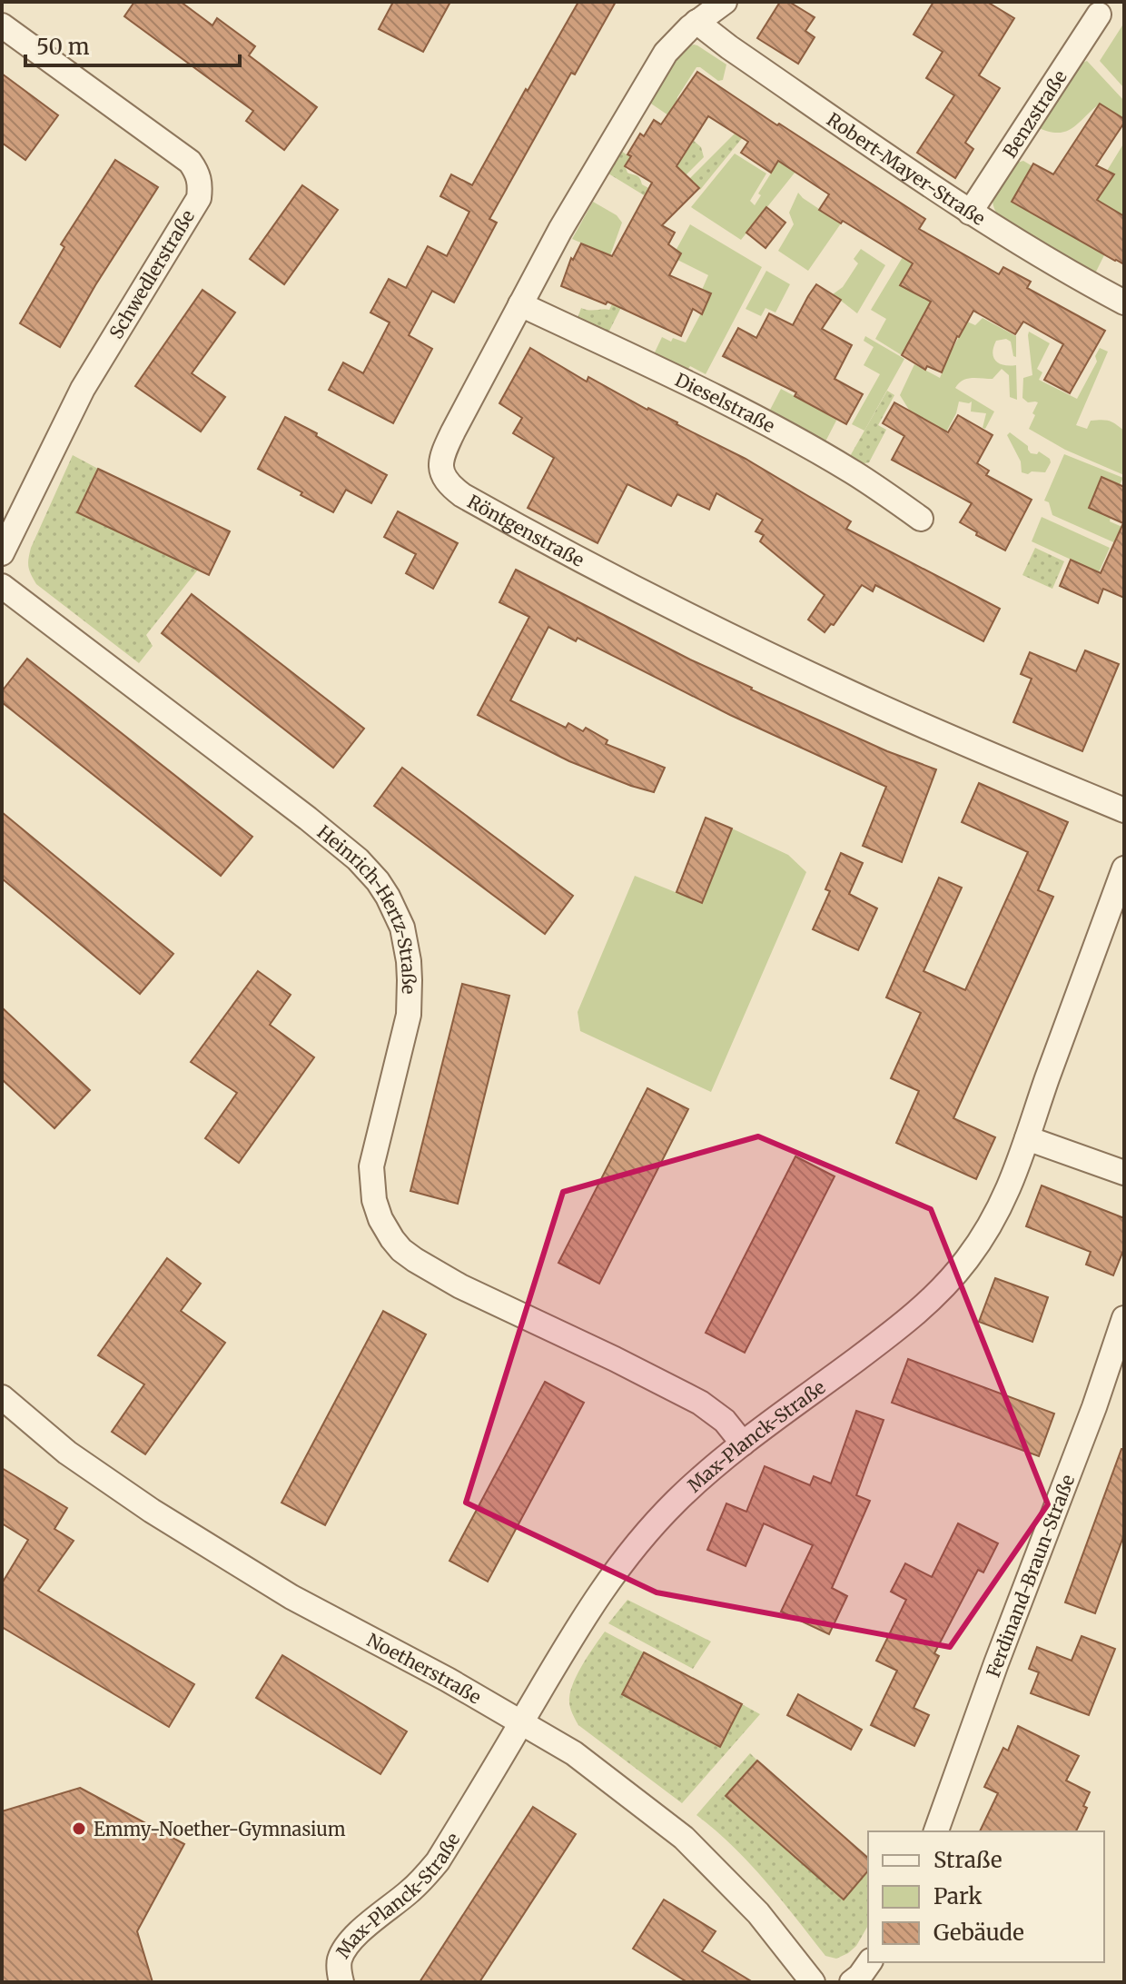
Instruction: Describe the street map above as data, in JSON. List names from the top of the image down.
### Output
{
  "streets": {
    "street": [
      "Benzstraße",
      "Robert-Mayer-Straße",
      "Schwedlerstraße",
      "Dieselstraße",
      "Röntgenstraße",
      "Heinrich-Hertz-Straße",
      "Max-Planck-Straße",
      "Ferdinand-Braun-Straße",
      "Noetherstraße"
    ]
  },
  "crossings": [
    ["Benzstraße", "Robert-Mayer-Straße"],
    ["Robert-Mayer-Straße", "Röntgenstraße"],
    ["Dieselstraße", "Röntgenstraße"],
    ["Heinrich-Hertz-Straße", "Max-Planck-Straße"],
    ["Max-Planck-Straße", "Noetherstraße"]
  ],
  "places": ["Emmy-Noether-Gymnasium"],
  "legend": ["Straße", "Park", "Gebäude"],
  "scale_bar": "50 m"
}
